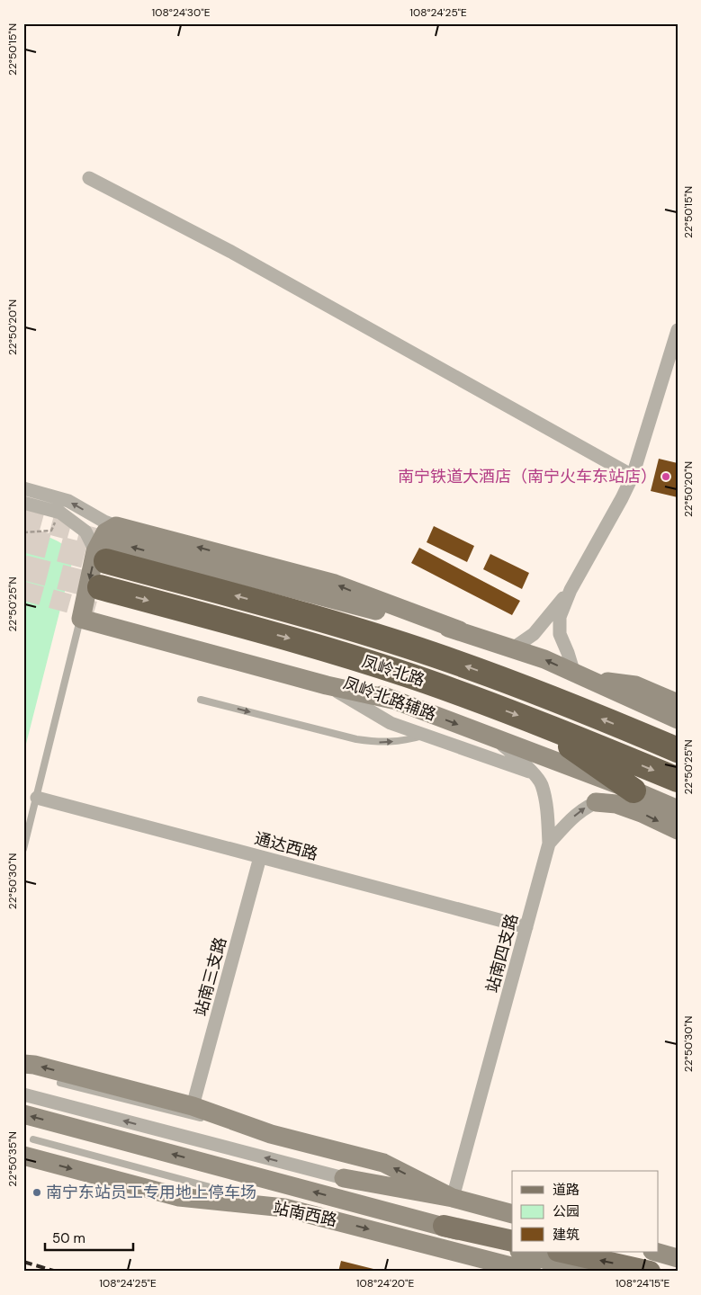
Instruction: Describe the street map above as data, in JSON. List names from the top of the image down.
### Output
{
  "streets": {
    "highway": ["凤岭北路"],
    "street": [
      "凤岭北路辅路",
      "通达西路",
      "站南四支路",
      "站南三支路",
      "站南西路"
    ]
  },
  "crossings": [
    ["凤岭北路", "凤岭北路辅路"],
    ["凤岭北路辅路", "站南四支路"],
    ["通达西路", "站南四支路"],
    ["通达西路", "站南三支路"]
  ],
  "places": ["南宁铁道大酒店（南宁火车东站店）", "南宁东站员工专用地上停车场"],
  "legend": ["道路", "公园", "建筑"],
  "scale_bar": "50 m",
  "coordinates": [
    "108°24'30\"E",
    "108°24'25\"E",
    "22°50'15\"N",
    "22°50'20\"N",
    "22°50'25\"N",
    "22°50'30\"N",
    "22°50'35\"N",
    "108°24'20\"E",
    "108°24'15\"E"
  ]
}
